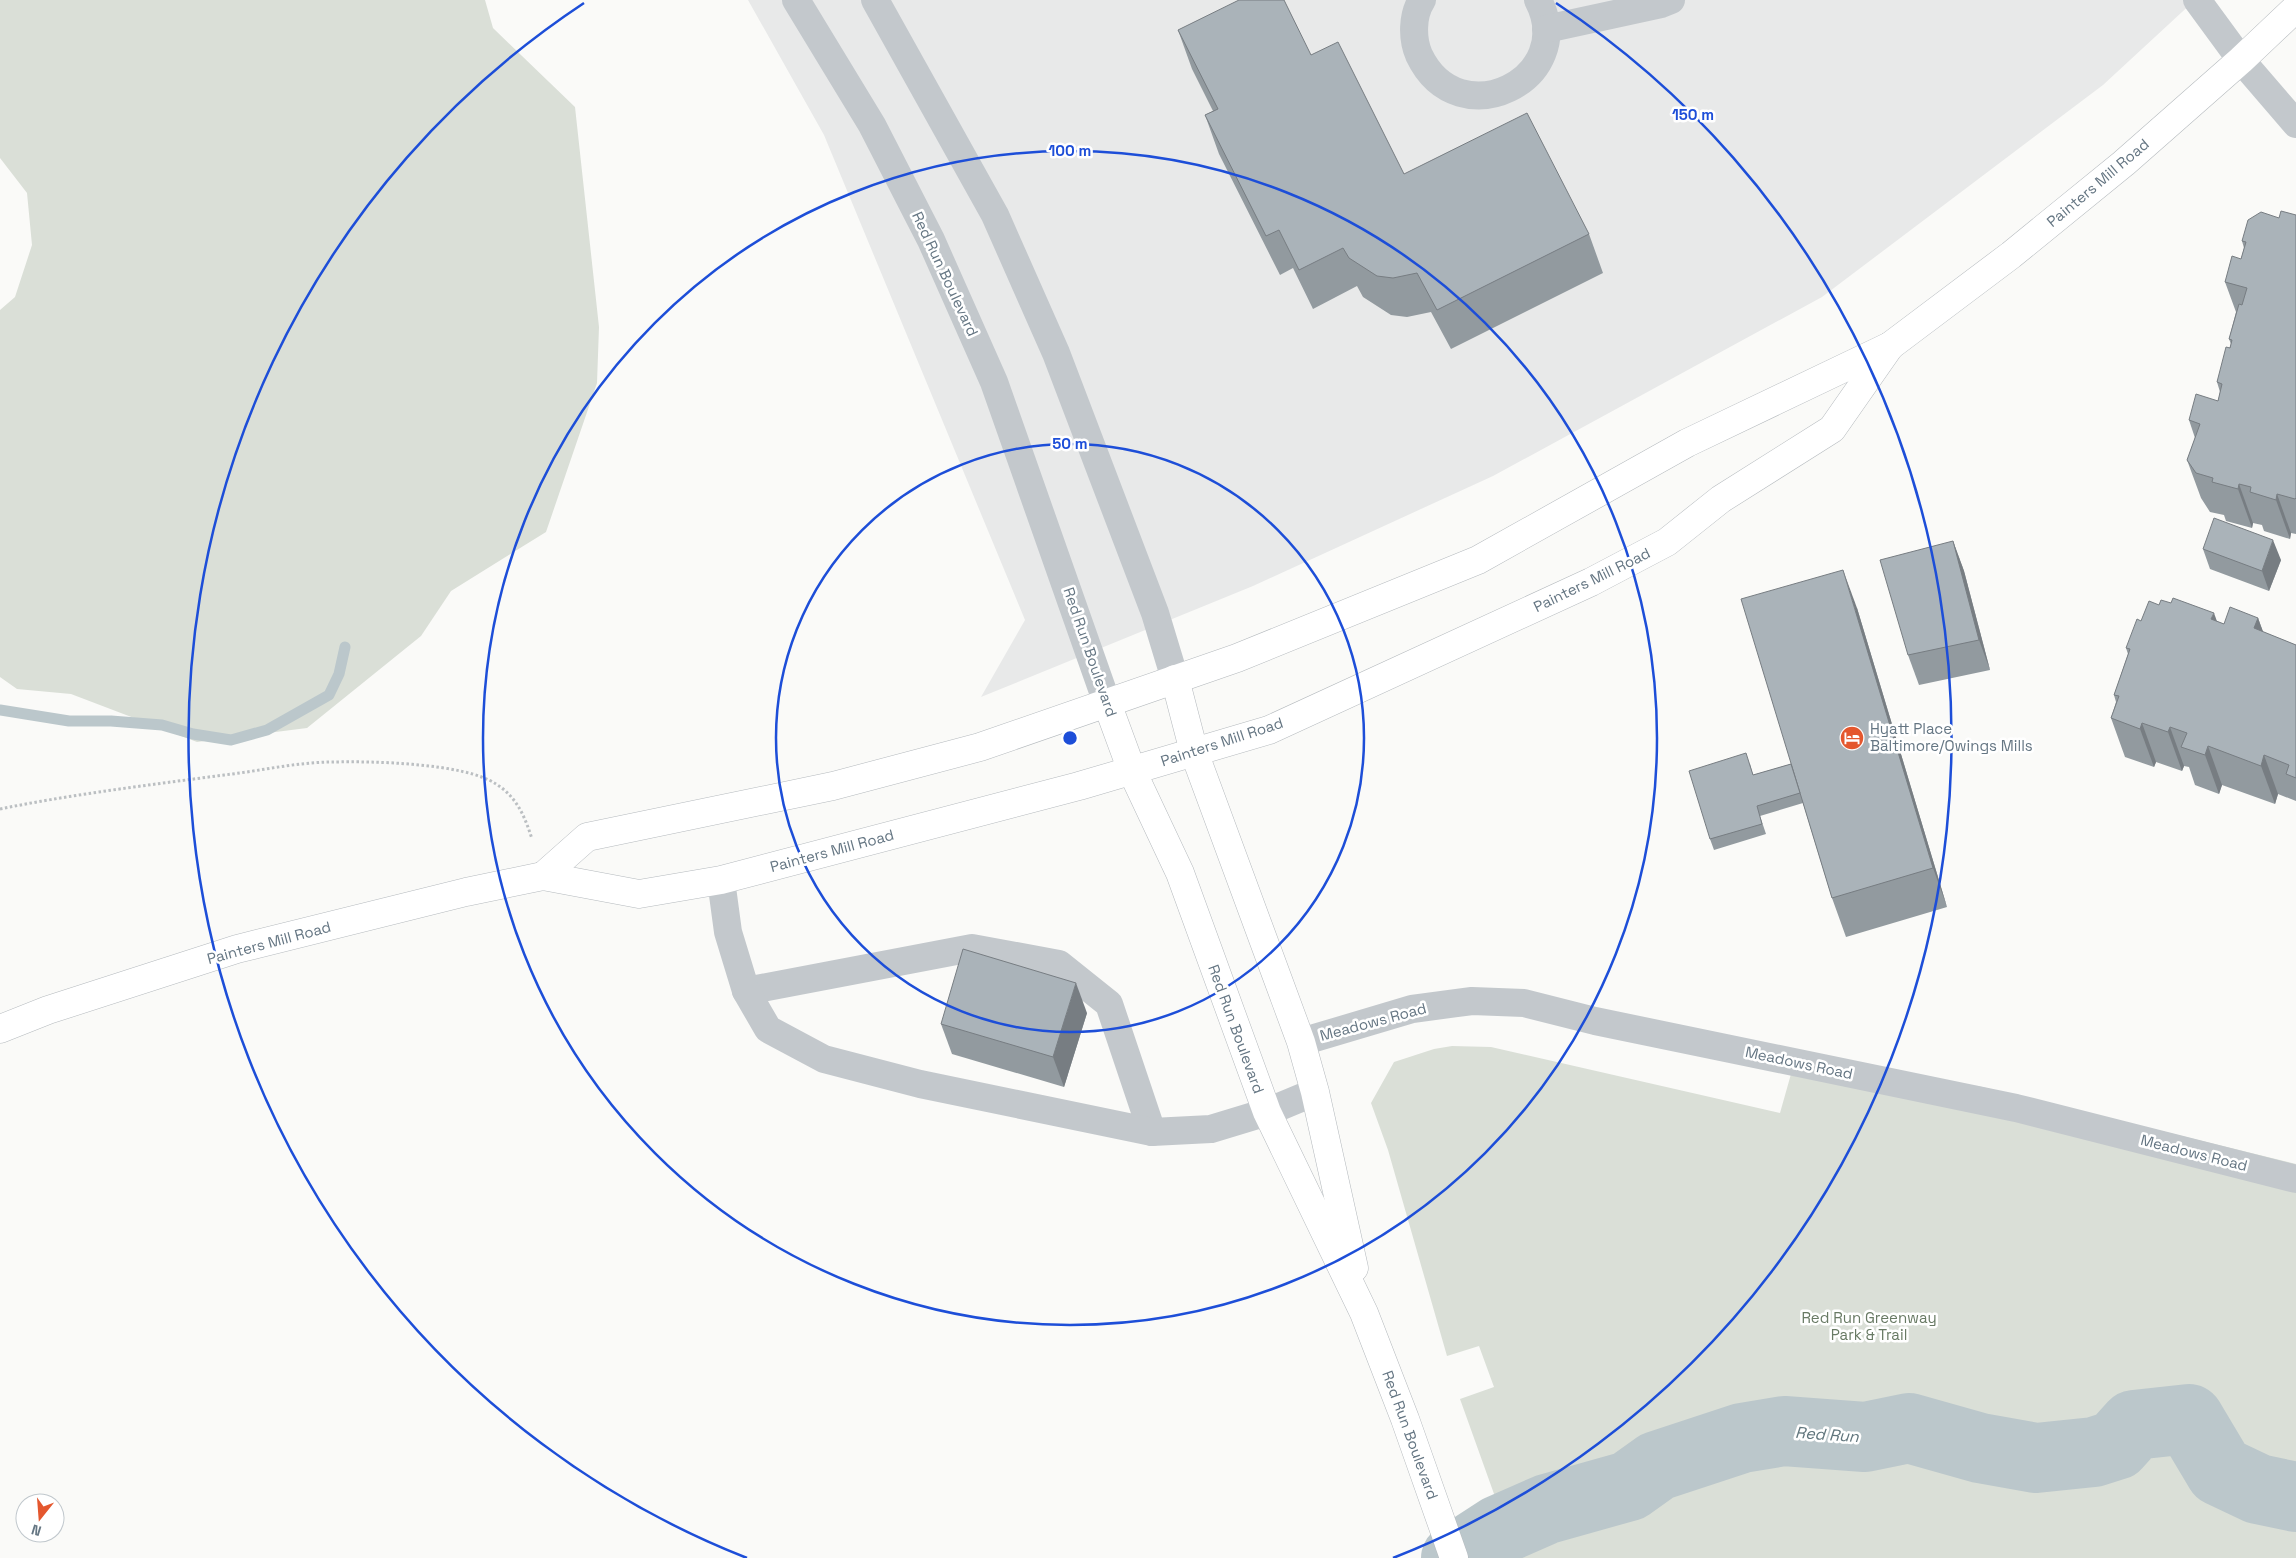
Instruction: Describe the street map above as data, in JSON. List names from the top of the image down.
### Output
{
  "streets": {
    "main road": ["Painters Mill Road", "Red Run Boulevard"],
    "street": ["Meadows Road"]
  },
  "crossings": [
    ["Painters Mill Road", "Red Run Boulevard"],
    ["Red Run Boulevard", "Meadows Road"]
  ],
  "water": ["Red Run"],
  "parks": ["Red Run Greenway Park & Trail"],
  "places": {
    "hotel": ["Hyatt Place Baltimore/Owings Mills"]
  },
  "north": "bottom",
  "rings": ["150 m", "100 m", "50 m"]
}
